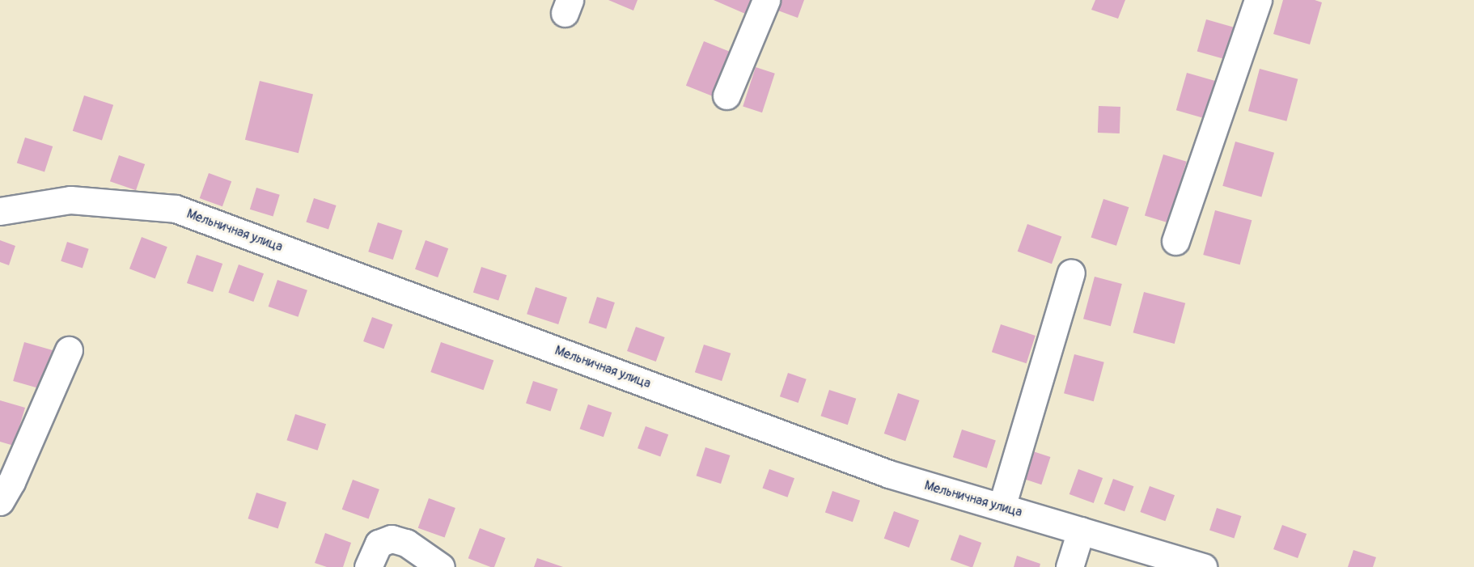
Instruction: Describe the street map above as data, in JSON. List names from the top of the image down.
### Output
{
  "streets": {
    "street": ["Мельничная улица"]
  }
}
